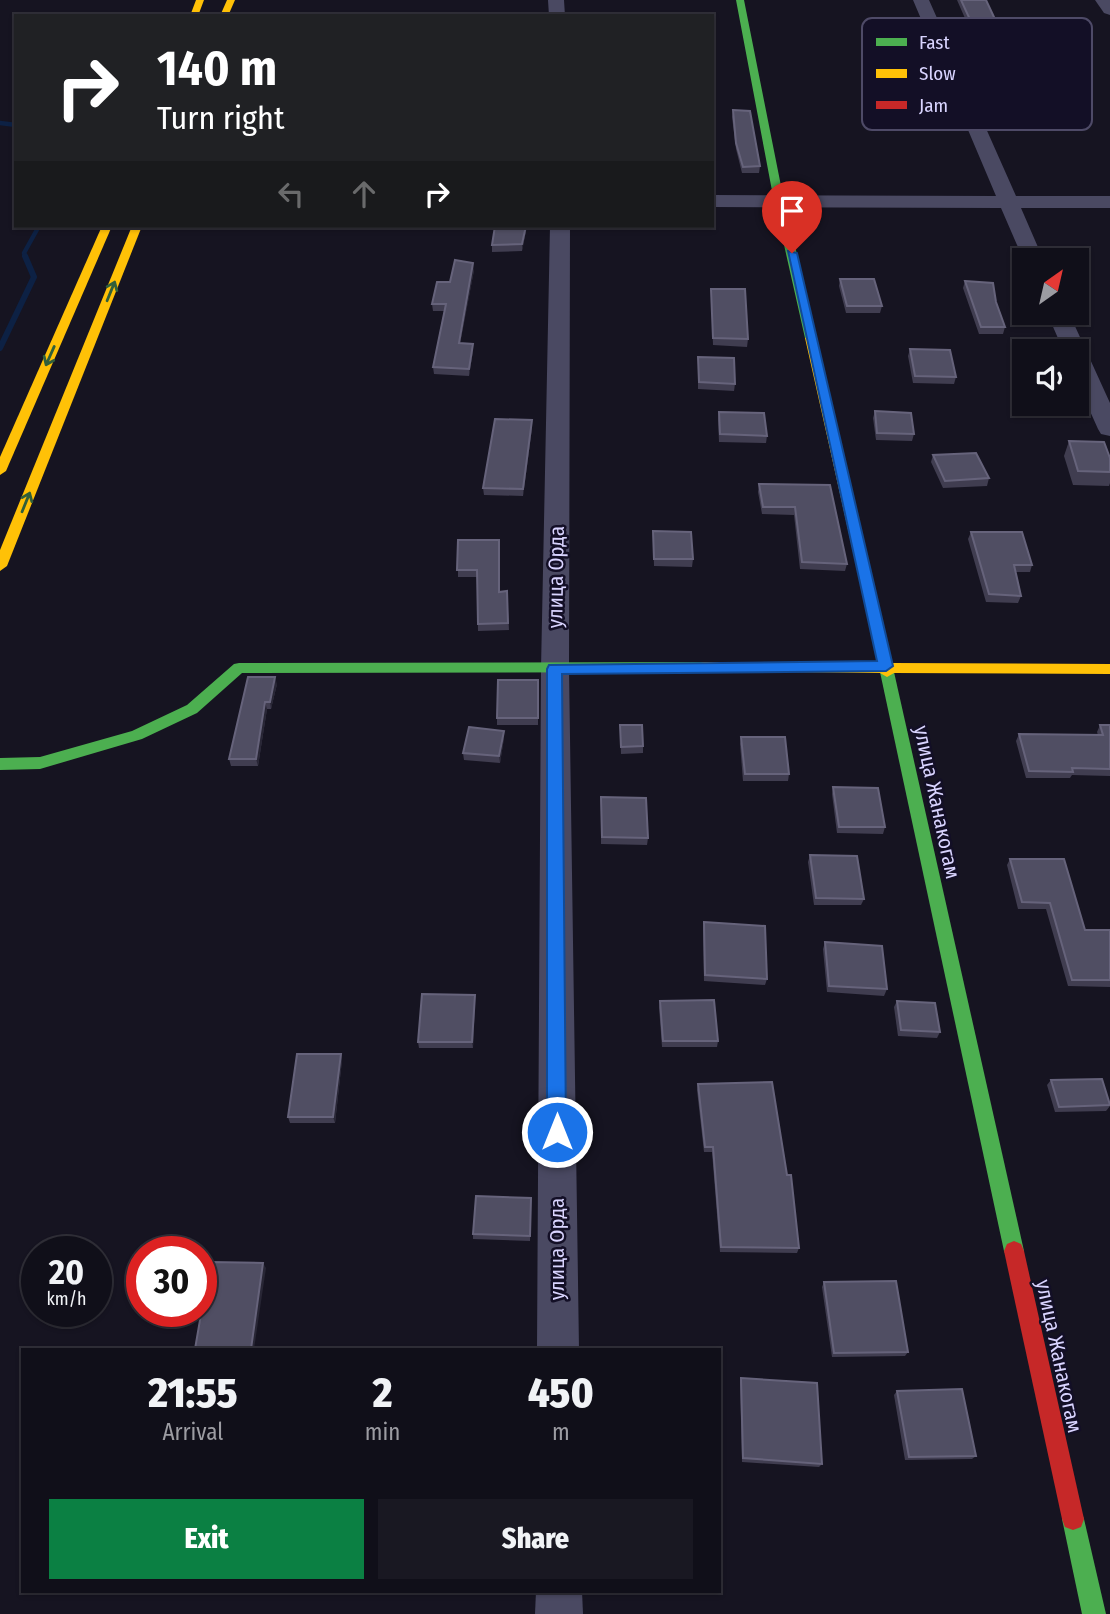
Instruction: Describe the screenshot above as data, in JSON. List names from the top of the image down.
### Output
{
  "streets": {
    "main road": ["улица Жанакогам"],
    "street": ["улица Орда"]
  },
  "legend": ["Fast", "Slow", "Jam"],
  "north": "top right",
  "page": {
    "turn": ["140 m", "Turn right"],
    "speed": "20 km/h",
    "limit": "30",
    "eta": [
      "21:55",
      "Arrival",
      "2",
      "min",
      "450",
      "m"
    ],
    "buttons": ["Exit", "Share"]
  }
}
